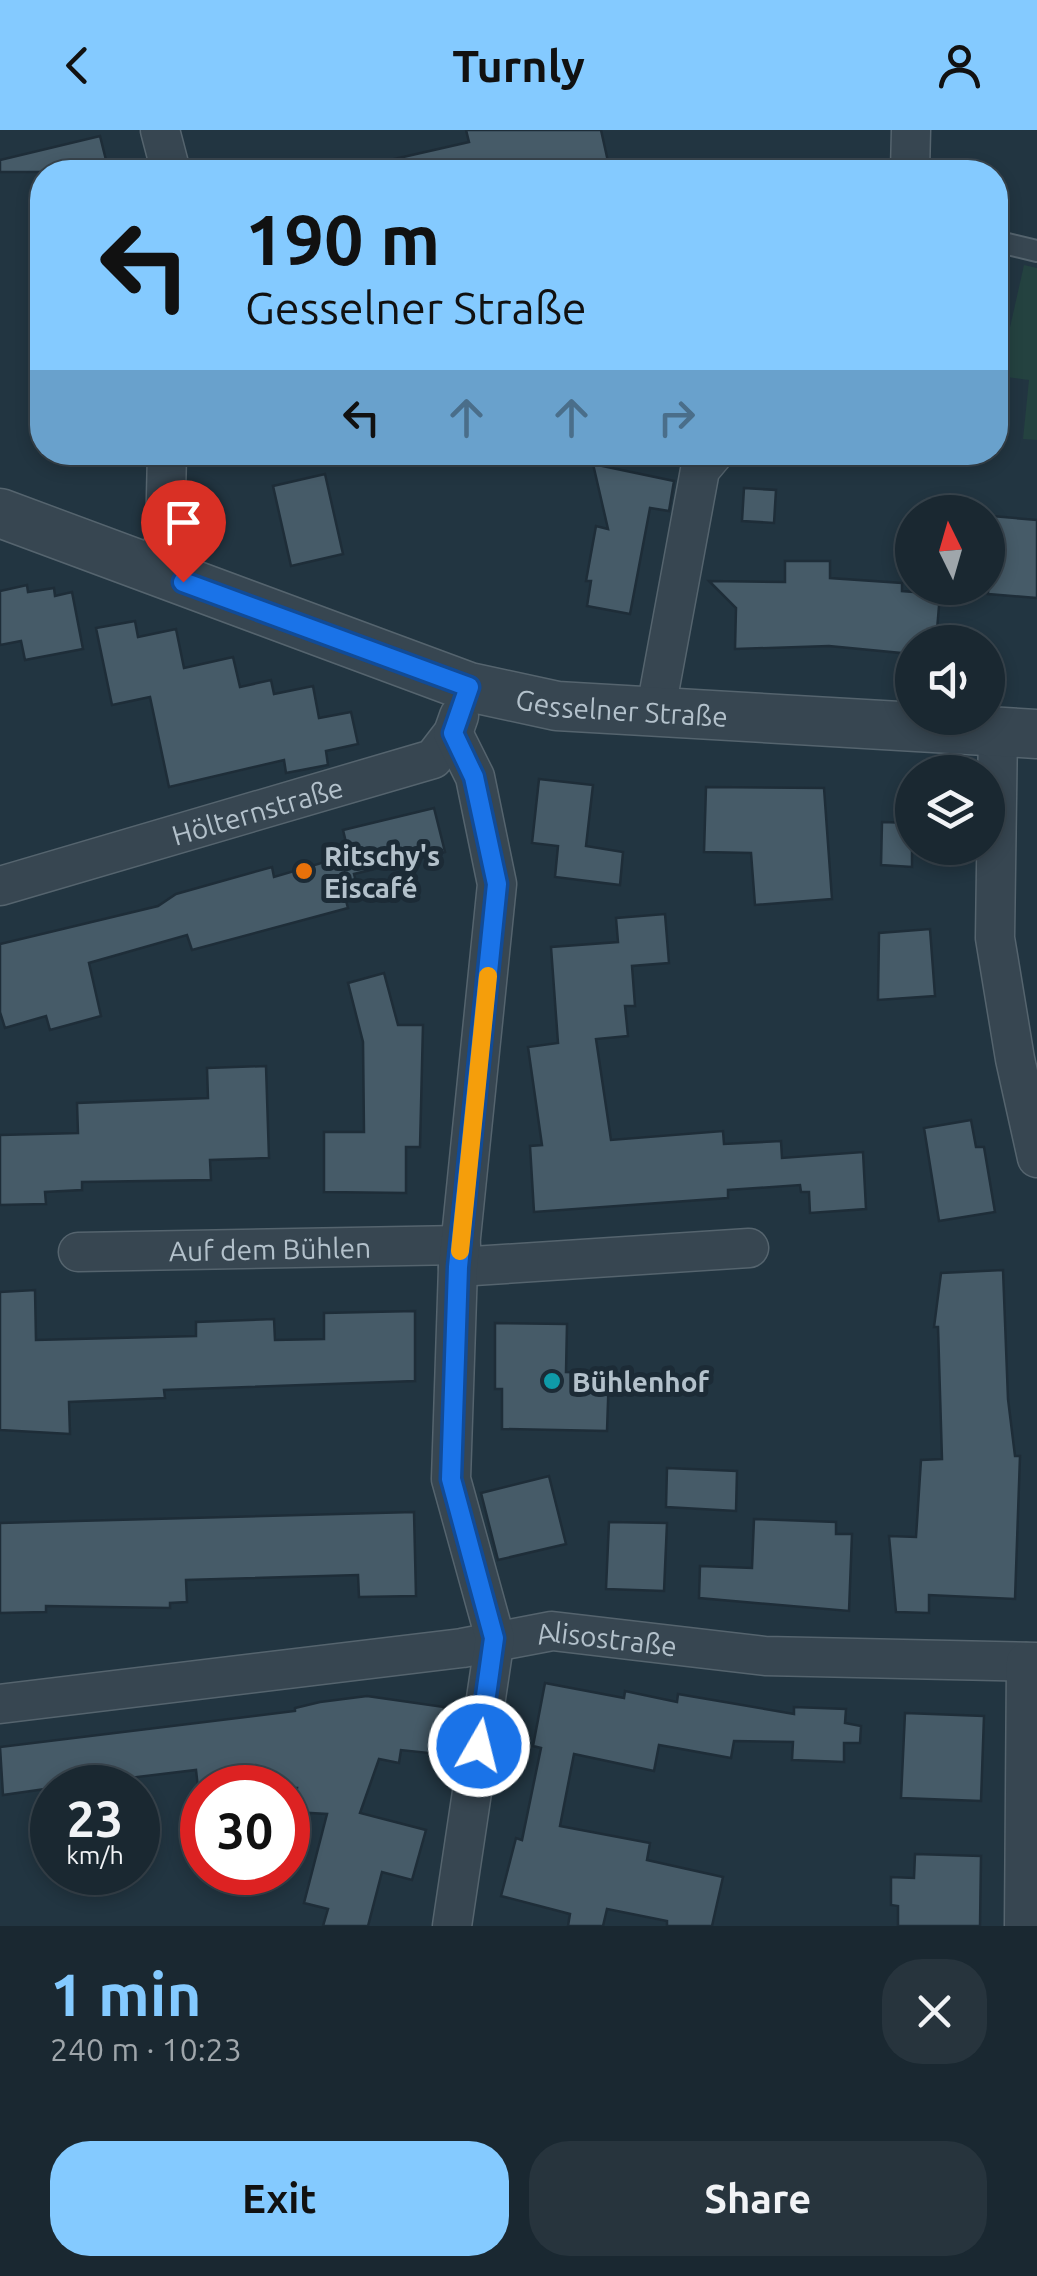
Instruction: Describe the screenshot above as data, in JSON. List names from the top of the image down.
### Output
{
  "streets": {
    "street": [
      "Gesselner Straße",
      "Hölternstraße",
      "Auf dem Bühlen",
      "Alisostraße"
    ]
  },
  "places": ["Ritschy's Eiscafé", "Bühlenhof"],
  "north": "top",
  "page": {
    "header": "Turnly",
    "turn": ["190 m", "Gesselner Straße"],
    "speed": "23 km/h",
    "limit": "30",
    "heading": ["1 min", "240 m · 10:23"],
    "buttons": ["Exit", "Share"]
  }
}
